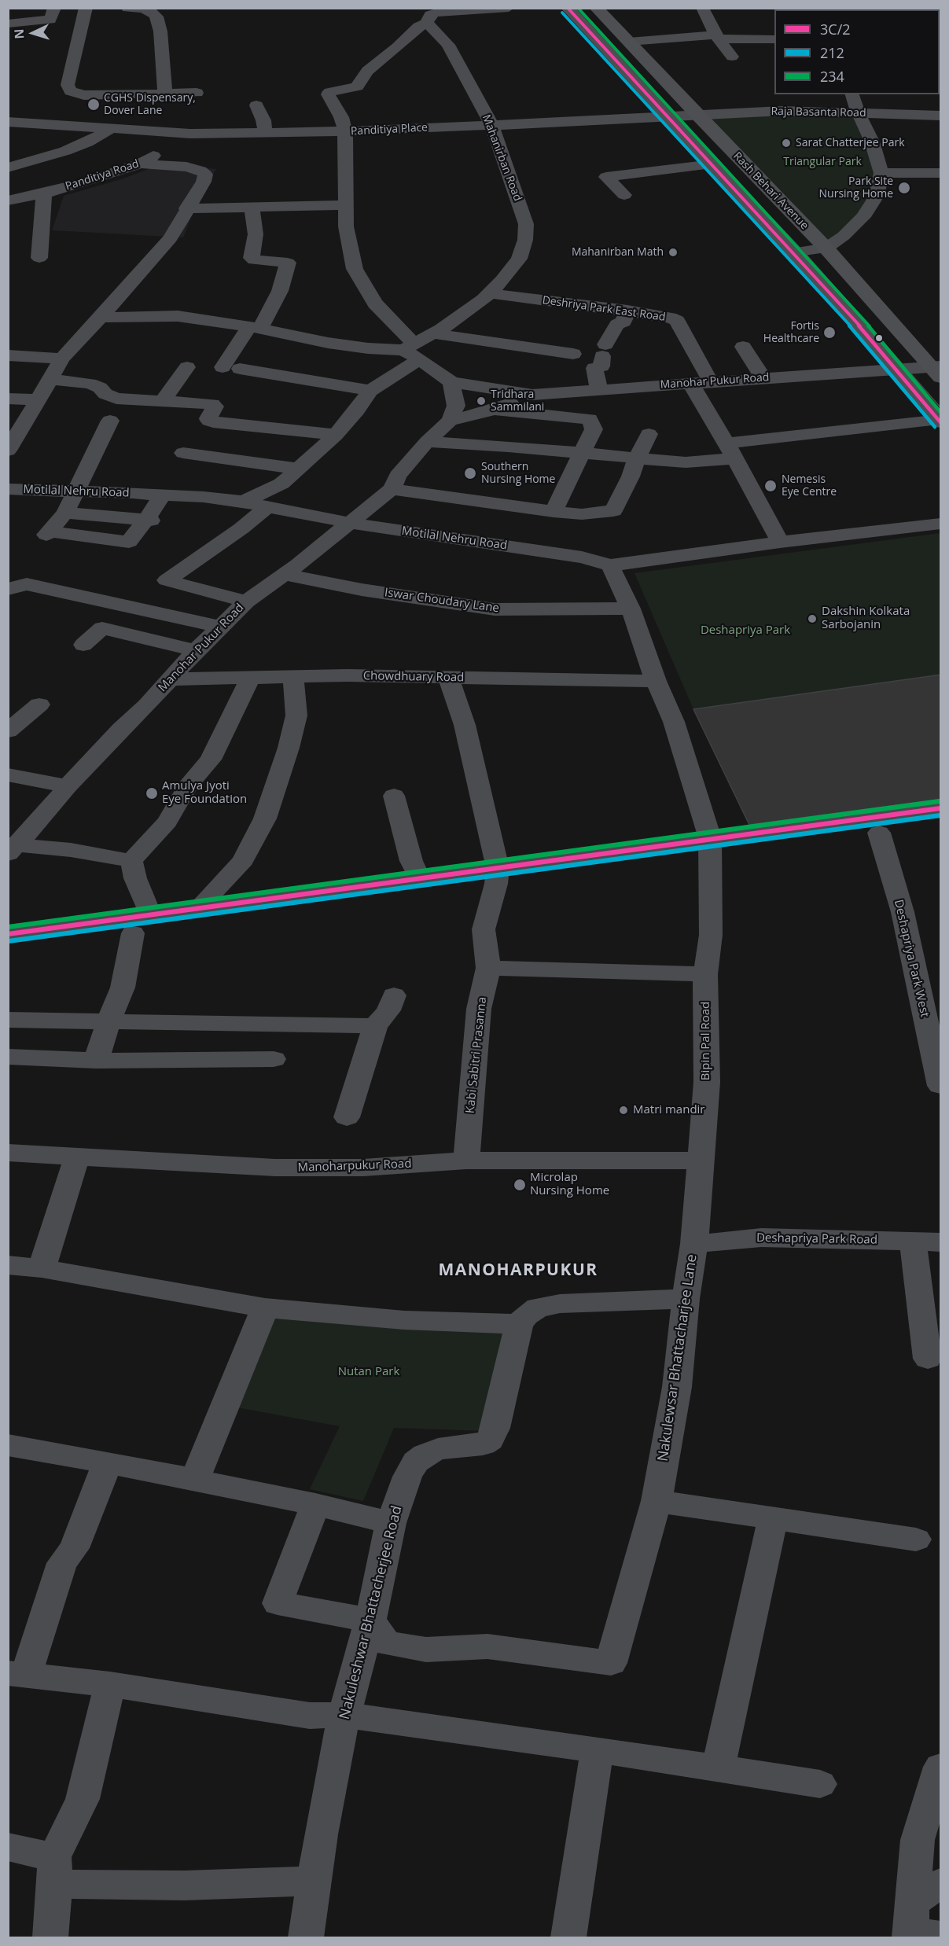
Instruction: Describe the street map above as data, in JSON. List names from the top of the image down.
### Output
{
  "streets": {
    "main road": ["Rash Behari Avenue"],
    "street": [
      "Raja Basanta Road",
      "Panditiya Place",
      "Mahanirban Road",
      "Panditiya Road",
      "Deshriya Park East Road",
      "Manohar Pukur Road",
      "Motilal Nehru Road",
      "Iswar Choudary Lane",
      "Chowdhuary Road",
      "Deshapriya Park West",
      "Bipin Pal Road",
      "Kabi Sabitri Prasanna",
      "Manoharpukur Road",
      "Deshapriya Park Road",
      "Nakulewsar Bhattacharjee Lane",
      "Nakuleshwar Bhattacherjee Road"
    ]
  },
  "crossings": [
    ["Raja Basanta Road", "Panditiya Place"],
    ["Raja Basanta Road", "Rash Behari Avenue"],
    ["Panditiya Place", "Mahanirban Road"],
    ["Panditiya Place", "Panditiya Road"],
    ["Panditiya Place", "Rash Behari Avenue"],
    ["Mahanirban Road", "Deshriya Park East Road"],
    ["Rash Behari Avenue", "Manohar Pukur Road"],
    ["Deshriya Park East Road", "Manohar Pukur Road"],
    ["Manohar Pukur Road", "Motilal Nehru Road"],
    ["Manohar Pukur Road", "Iswar Choudary Lane"],
    ["Manohar Pukur Road", "Chowdhuary Road"],
    ["Bipin Pal Road", "Manoharpukur Road"],
    ["Bipin Pal Road", "Deshapriya Park Road"],
    ["Bipin Pal Road", "Nakulewsar Bhattacharjee Lane"],
    ["Kabi Sabitri Prasanna", "Manoharpukur Road"],
    ["Deshapriya Park Road", "Nakulewsar Bhattacharjee Lane"],
    ["Nakulewsar Bhattacharjee Lane", "Nakuleshwar Bhattacherjee Road"]
  ],
  "districts": ["MANOHARPUKUR"],
  "parks": ["Triangular Park", "Deshapriya Park", "Nutan Park"],
  "places": [
    "CGHS Dispensary, Dover Lane",
    "Sarat Chatterjee Park",
    "Park Site Nursing Home",
    "Mahanirban Math",
    "Fortis Healthcare",
    "Tridhara Sammilani",
    "Southern Nursing Home",
    "Nemesis Eye Centre",
    "Dakshin Kolkata Sarbojanin",
    "Amulya Jyoti Eye Foundation",
    "Matri mandir",
    "Microlap Nursing Home"
  ],
  "lines": ["transit line 3C/2", "transit line 234", "transit line 212"],
  "legend": ["3C/2", "212", "234"],
  "north": "left"
}
